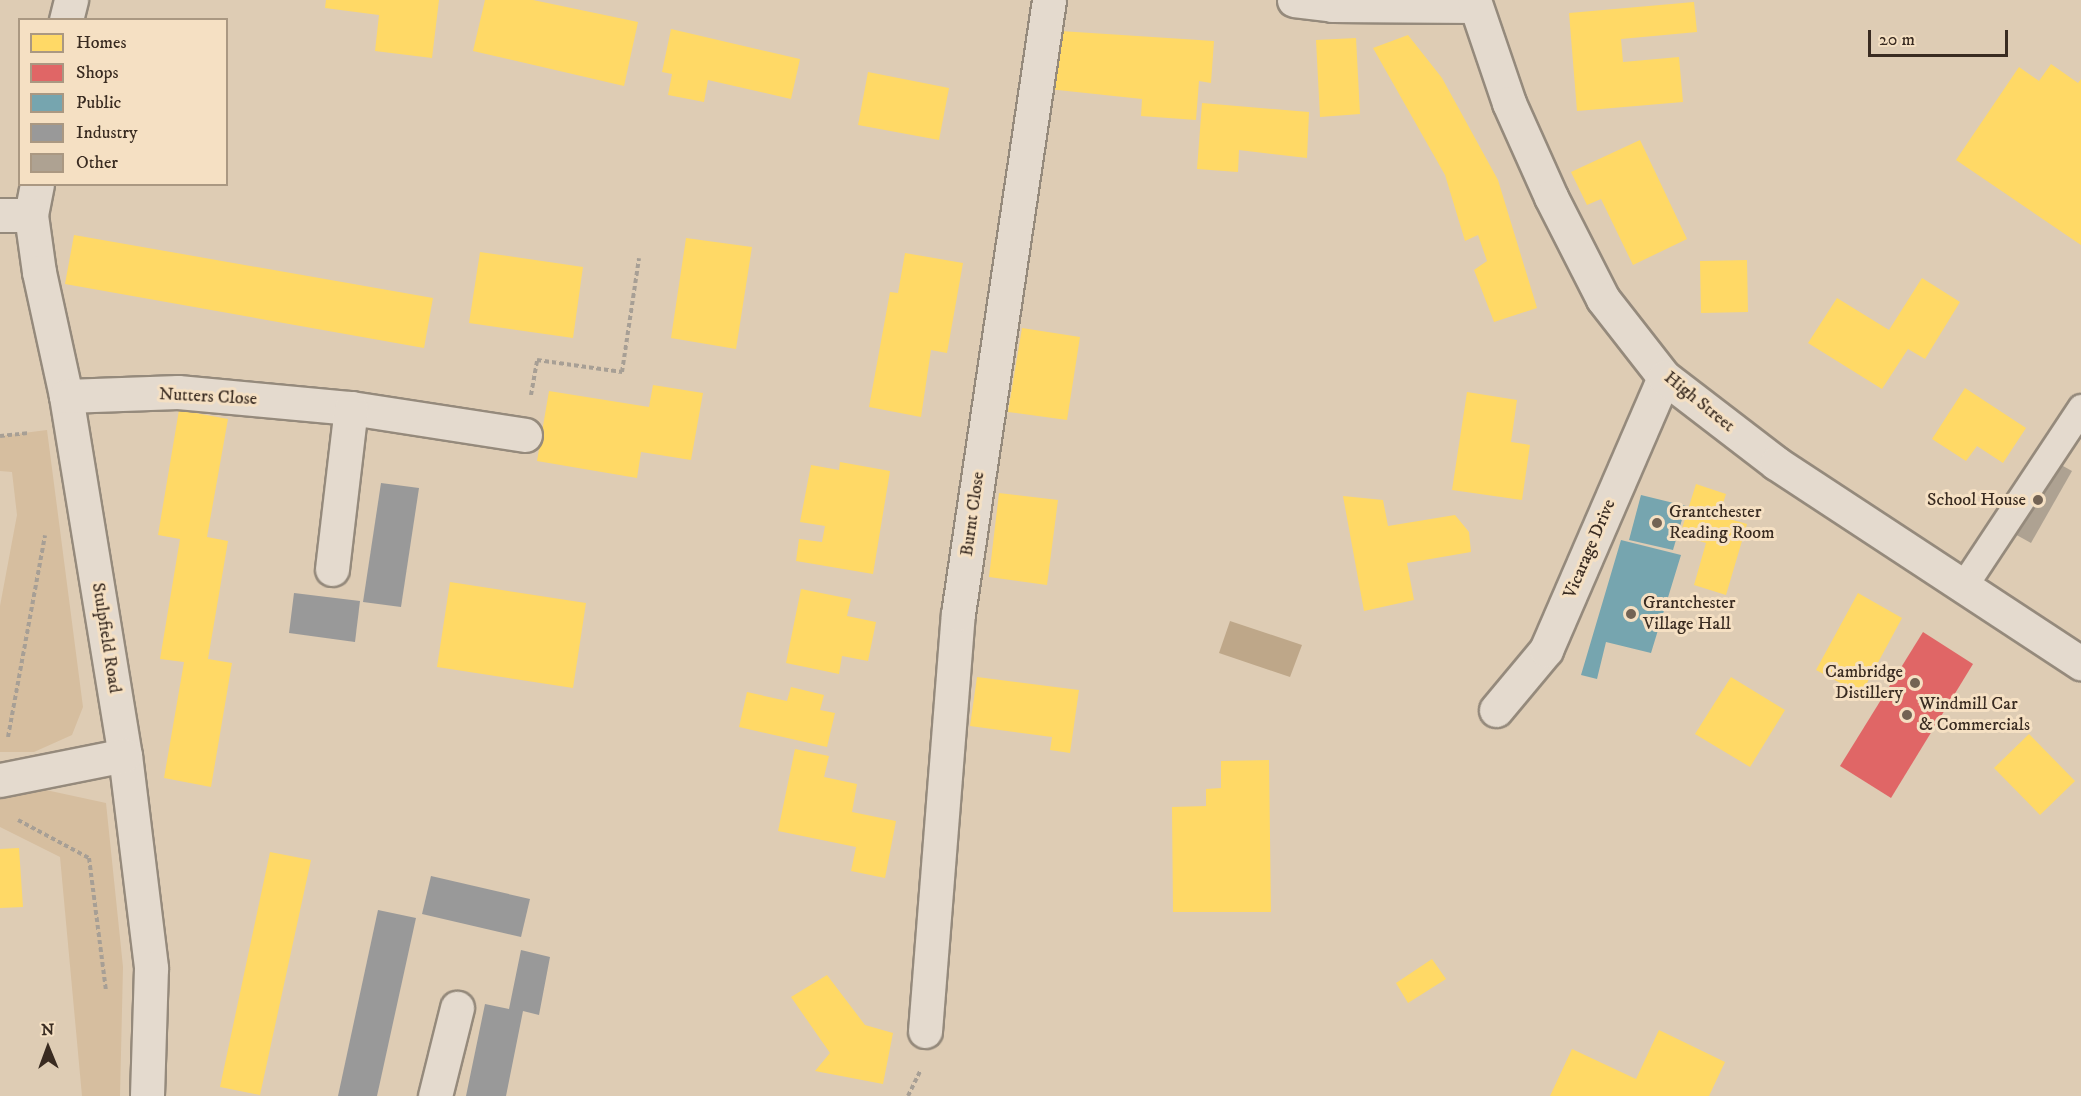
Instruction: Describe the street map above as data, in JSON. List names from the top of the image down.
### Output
{
  "streets": {
    "street": [
      "Nutters Close",
      "High Street",
      "Burnt Close",
      "Vicarage Drive",
      "Stulpfield Road"
    ]
  },
  "crossings": [
    ["Nutters Close", "Stulpfield Road"],
    ["High Street", "Vicarage Drive"]
  ],
  "places": [
    "School House",
    "Grantchester Reading Room",
    "Grantchester Village Hall",
    "Cambridge Distillery",
    "Windmill Car & Commercials"
  ],
  "legend": [
    "Homes",
    "Shops",
    "Public",
    "Industry",
    "Other"
  ],
  "scale_bar": "20 m",
  "north": "top"
}
